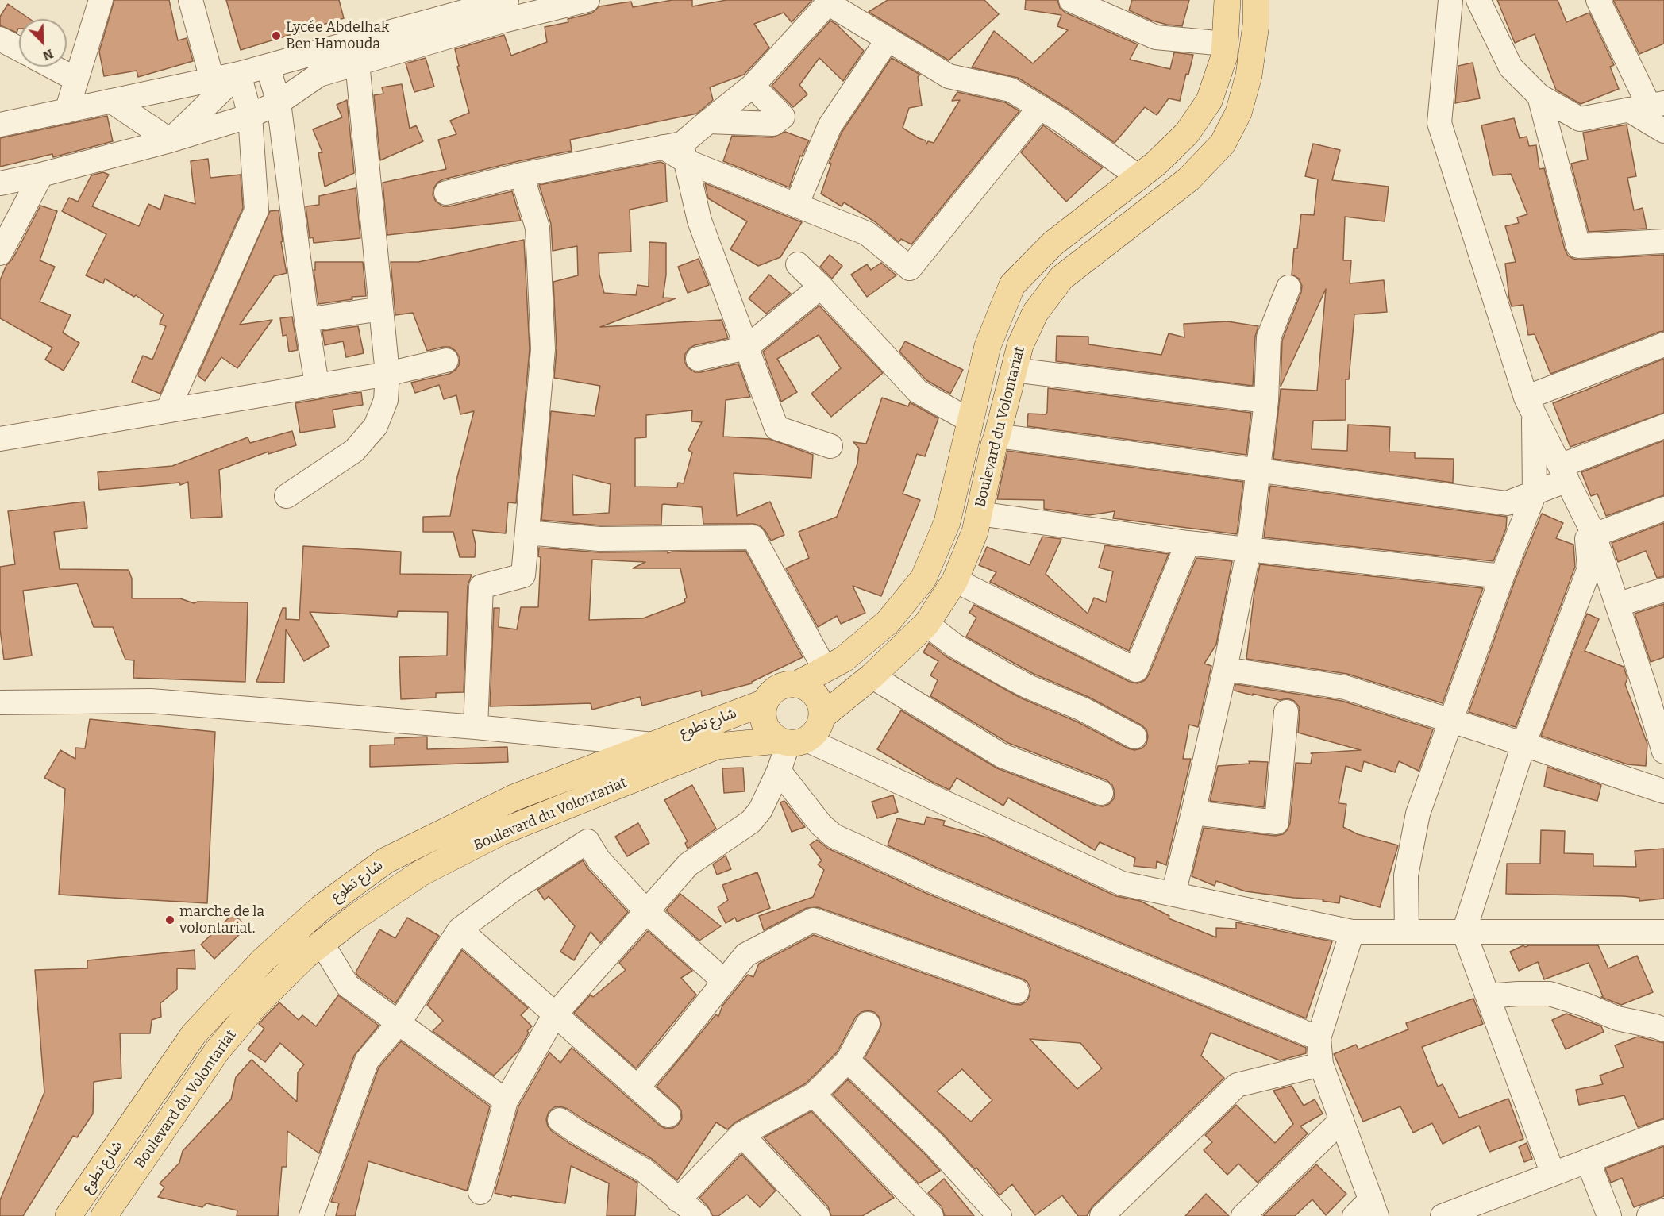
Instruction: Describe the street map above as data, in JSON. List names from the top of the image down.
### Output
{
  "streets": {
    "main road": ["Boulevard du Volontariat", "شارع تطوع"]
  },
  "crossings": [
    ["Boulevard du Volontariat", "شارع تطوع"]
  ],
  "places": ["Lycée Abdelhak Ben Hamouda", "marche de la volontariat."],
  "north": "bottom right"
}
